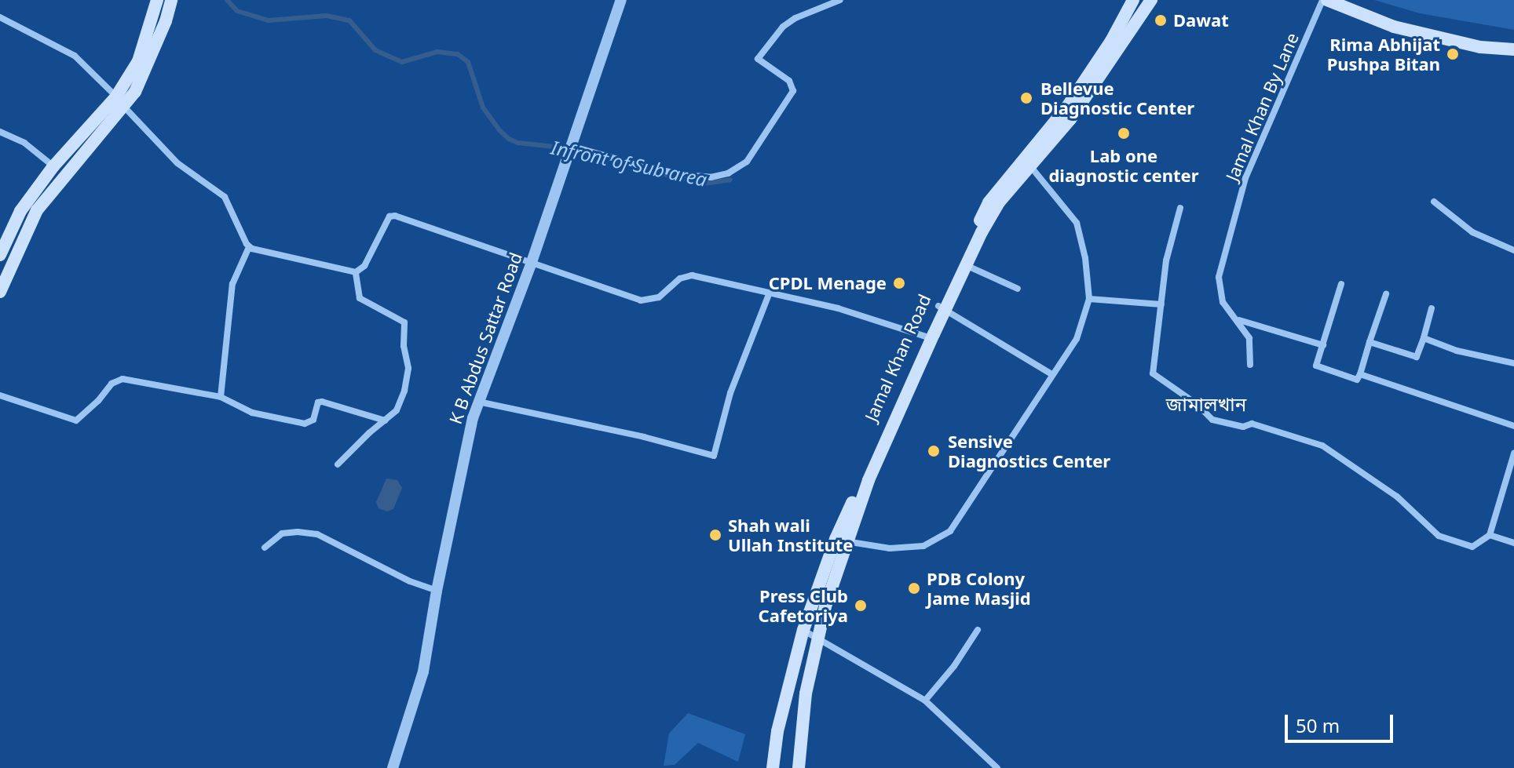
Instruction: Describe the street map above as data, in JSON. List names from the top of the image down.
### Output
{
  "streets": {
    "main road": ["Jamal Khan Road"],
    "street": ["Jamal Khan By Lane", "K B Abdus Sattar Road"]
  },
  "districts": ["জামালখান"],
  "water": ["Infront of Sub area"],
  "places": [
    "Dawat",
    "Rima Abhijat Pushpa Bitan",
    "Bellevue Diagnostic Center",
    "Lab one diagnostic center",
    "CPDL Menage",
    "Sensive Diagnostics Center",
    "Shah wali Ullah Institute",
    "PDB Colony Jame Masjid",
    "Press Club Cafetoriya"
  ],
  "scale_bar": "50 m"
}
